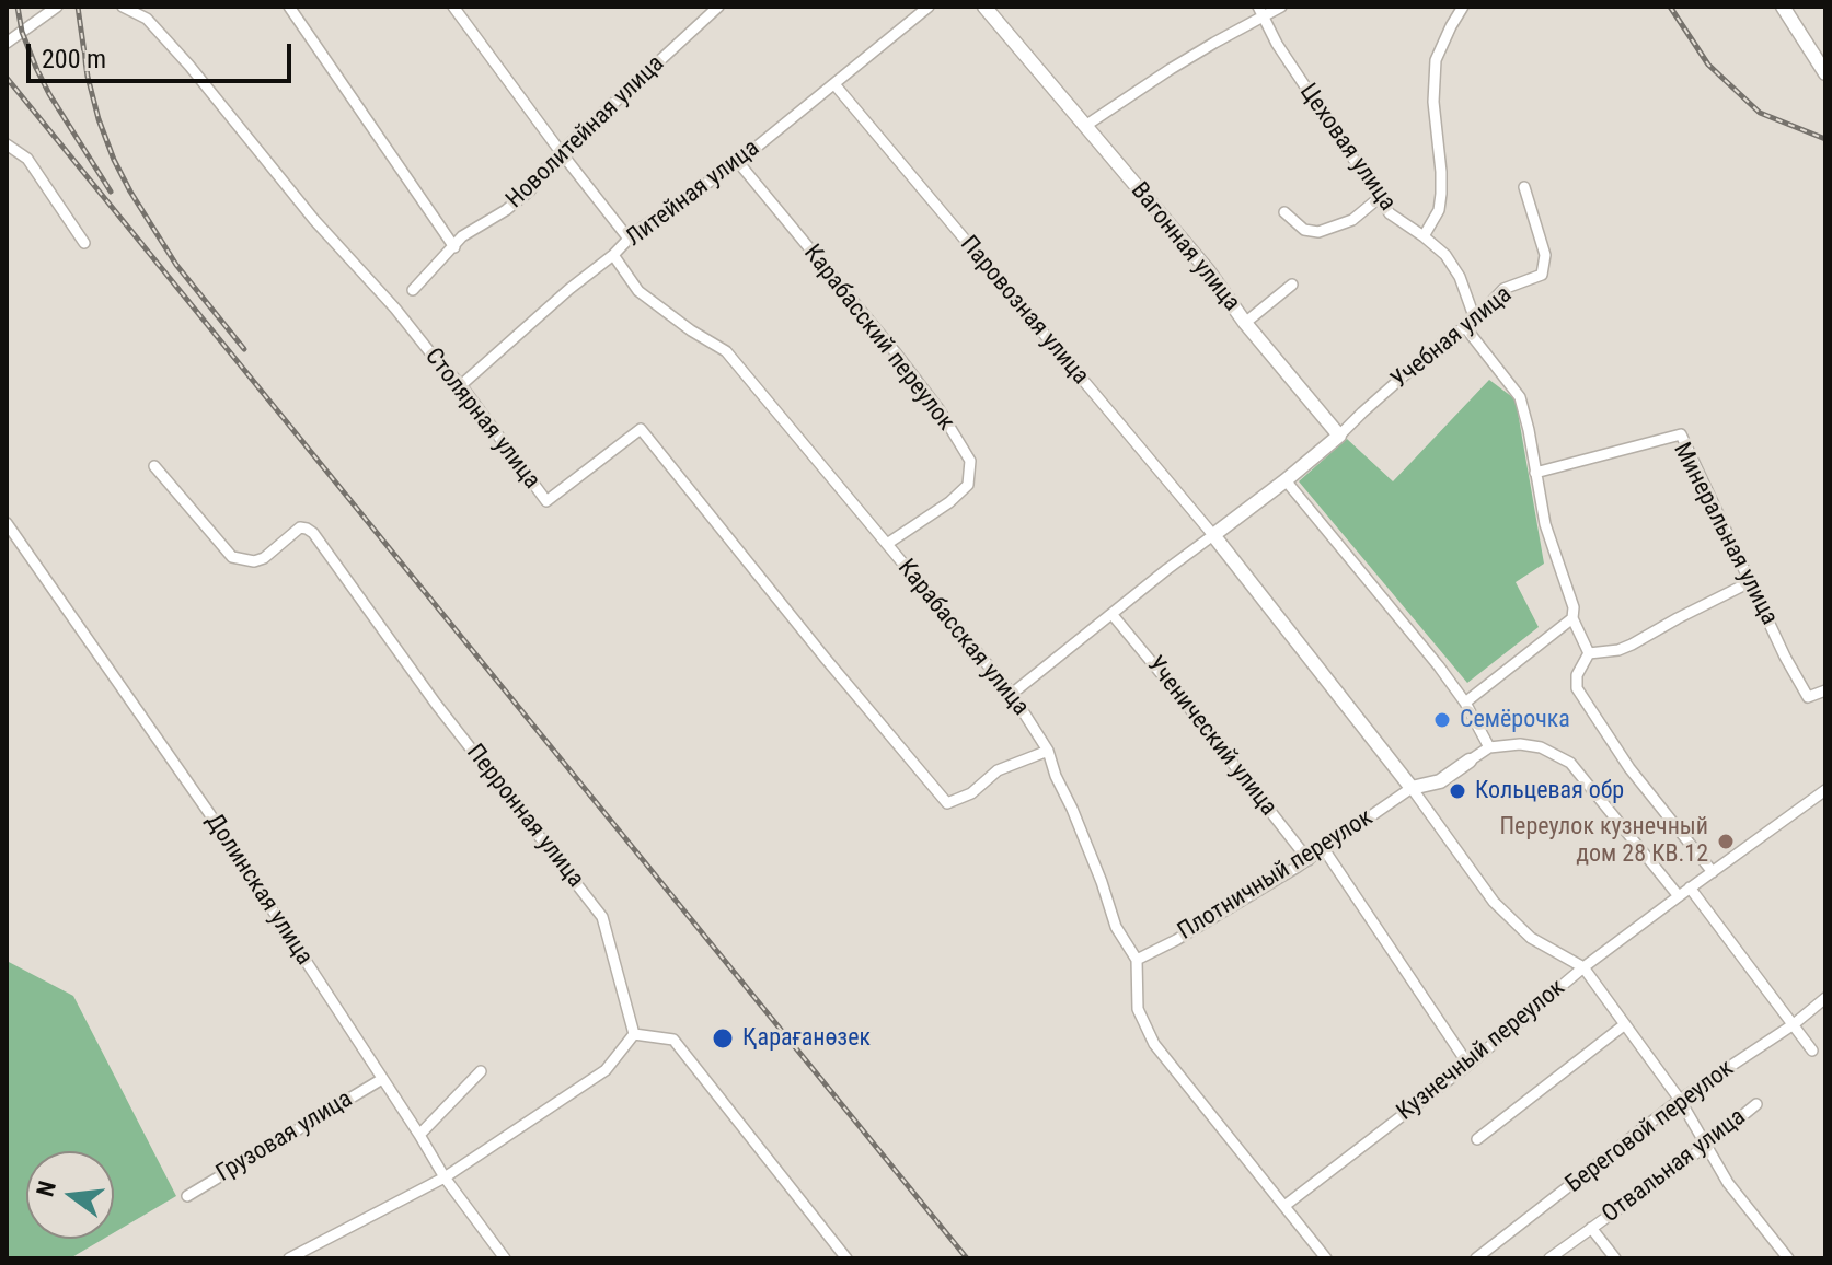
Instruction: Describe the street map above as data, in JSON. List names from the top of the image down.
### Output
{
  "streets": {
    "street": [
      "Новолитейная улица",
      "Цеховая улица",
      "Литейная улица",
      "Вагонная улица",
      "Паровозная улица",
      "Карабасский переулок",
      "Учебная улица",
      "Столярная улица",
      "Минеральная улица",
      "Карабасская улица",
      "Ученический улица",
      "Перронная улица",
      "Плотничный переулок",
      "Долинская улица",
      "Кузнечный переулок",
      "Береговой переулок",
      "Грузовая улица",
      "Отвальная улица"
    ]
  },
  "crossings": [
    ["Цеховая улица", "Учебная улица"],
    ["Литейная улица", "Паровозная улица"],
    ["Литейная улица", "Карабасский переулок"],
    ["Литейная улица", "Столярная улица"],
    ["Литейная улица", "Карабасская улица"],
    ["Вагонная улица", "Учебная улица"],
    ["Карабасский переулок", "Карабасская улица"],
    ["Столярная улица", "Карабасская улица"],
    ["Карабасская улица", "Плотничный переулок"],
    ["Карабасская улица", "Кузнечный переулок"],
    ["Ученический улица", "Плотничный переулок"],
    ["Долинская улица", "Грузовая улица"]
  ],
  "places": [
    "Семёрочка",
    "Кольцевая обр",
    "Переулок кузнечный дом 28 КВ.12",
    "Қарағанөзек"
  ],
  "scale_bar": "200 m",
  "north": "left"
}
